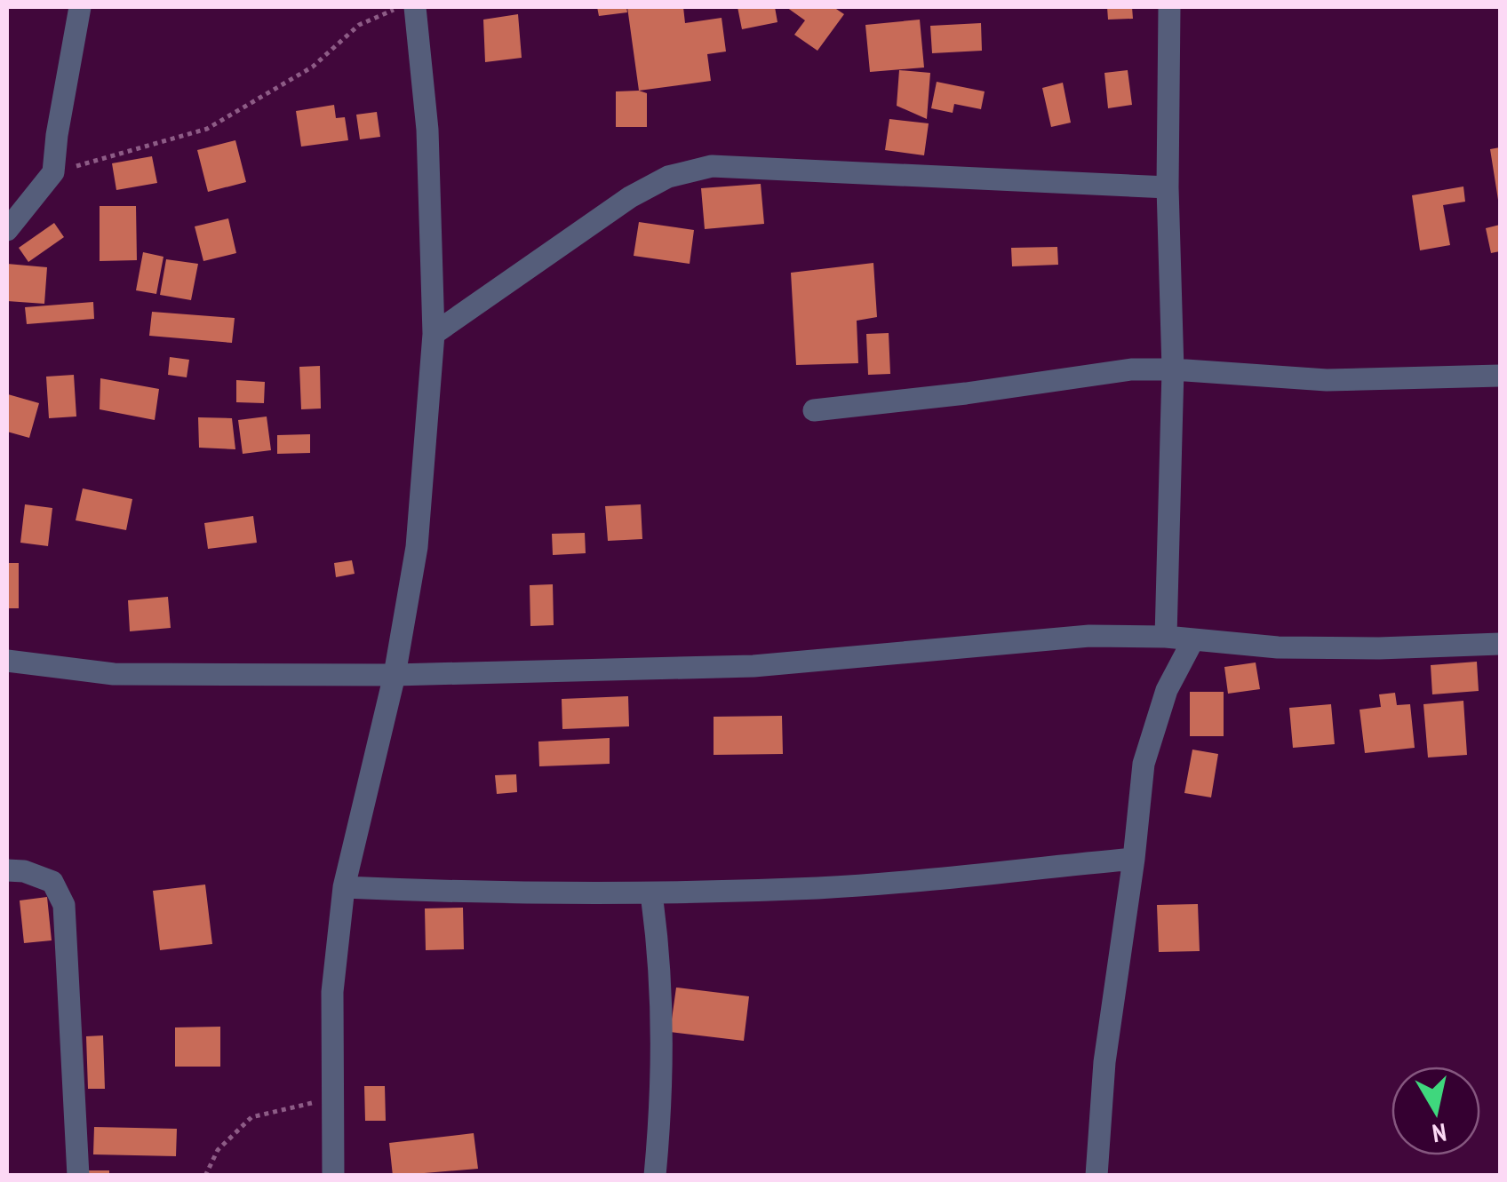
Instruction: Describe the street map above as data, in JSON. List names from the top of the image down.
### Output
{
  "north": "bottom"
}
